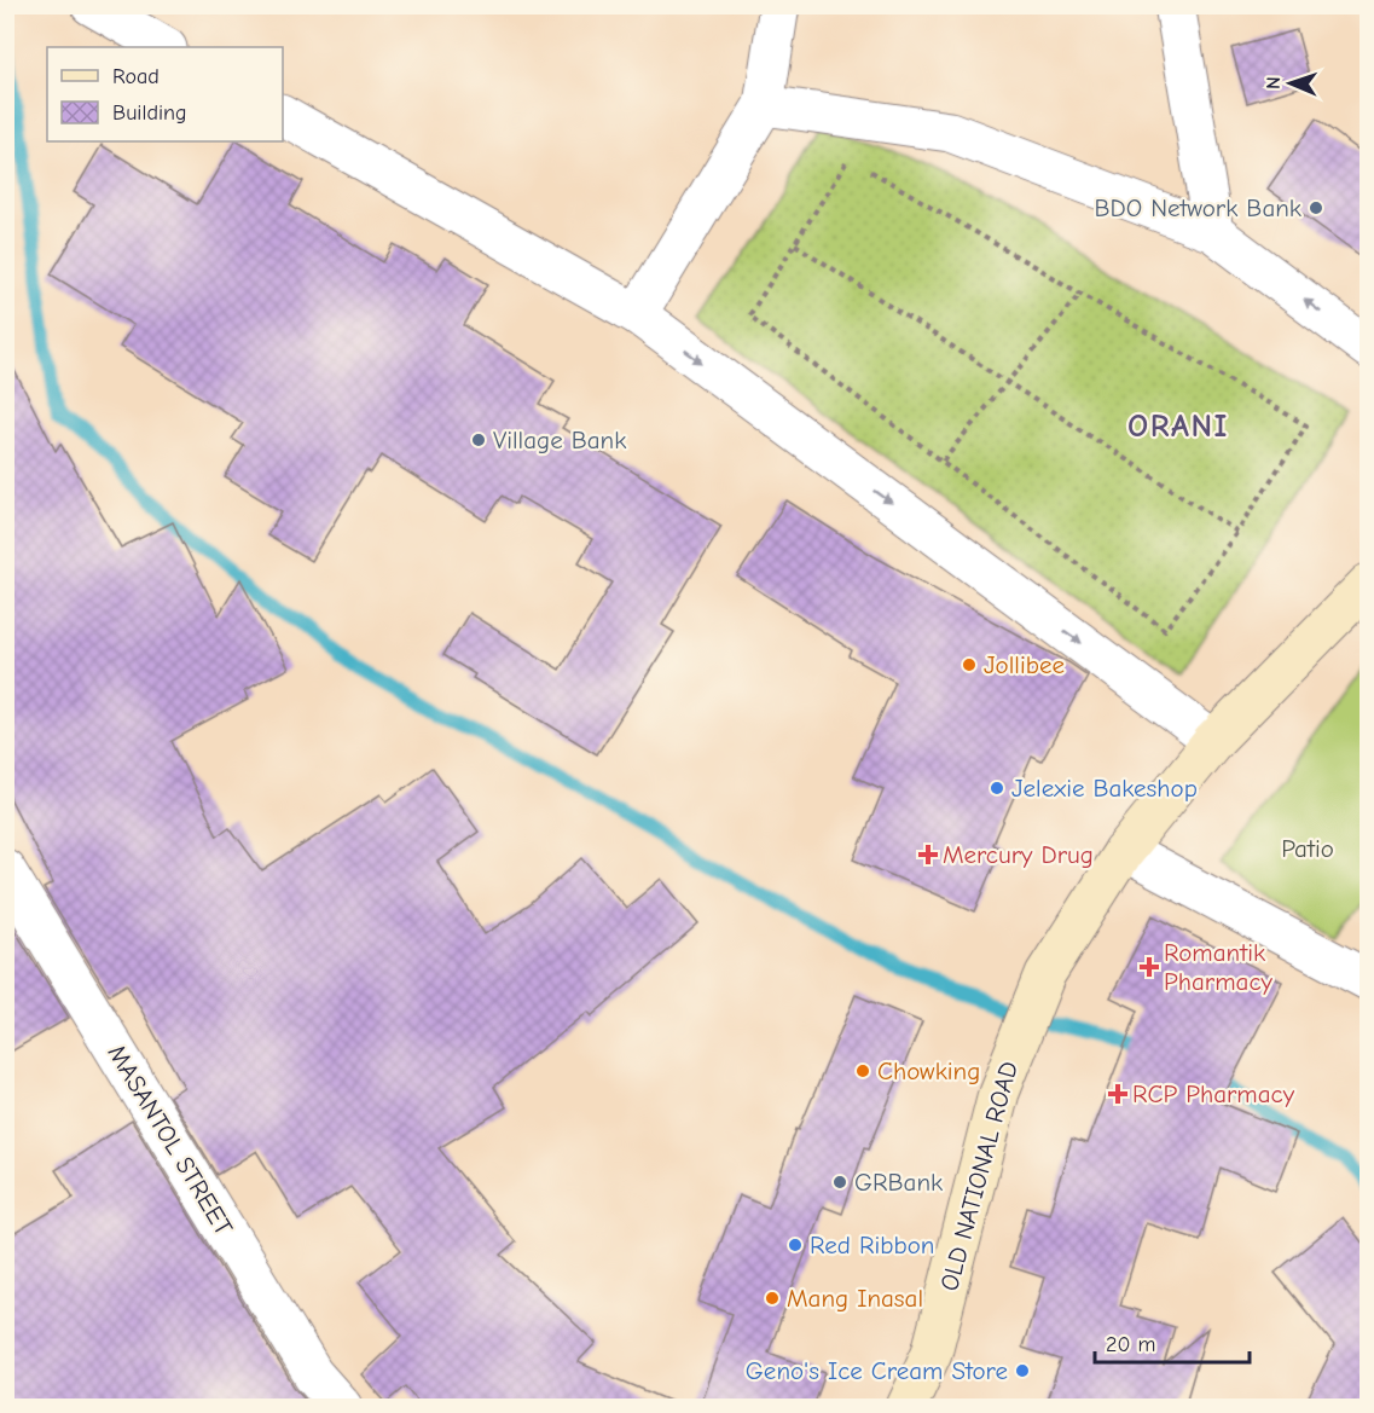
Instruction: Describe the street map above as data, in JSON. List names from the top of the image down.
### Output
{
  "streets": {
    "main road": ["OLD NATIONAL ROAD"],
    "street": ["MASANTOL STREET"]
  },
  "districts": ["ORANI"],
  "parks": ["Patio"],
  "places": {
    "other": [
      "BDO Network Bank",
      "Village Bank",
      "Jollibee",
      "Jelexie Bakeshop",
      "Chowking",
      "GRBank",
      "Red Ribbon",
      "Mang Inasal",
      "Geno's Ice Cream Store"
    ],
    "health": ["Mercury Drug", "Romantik Pharmacy", "RCP Pharmacy"]
  },
  "legend": ["Road", "Building"],
  "scale_bar": "20 m",
  "north": "left"
}
